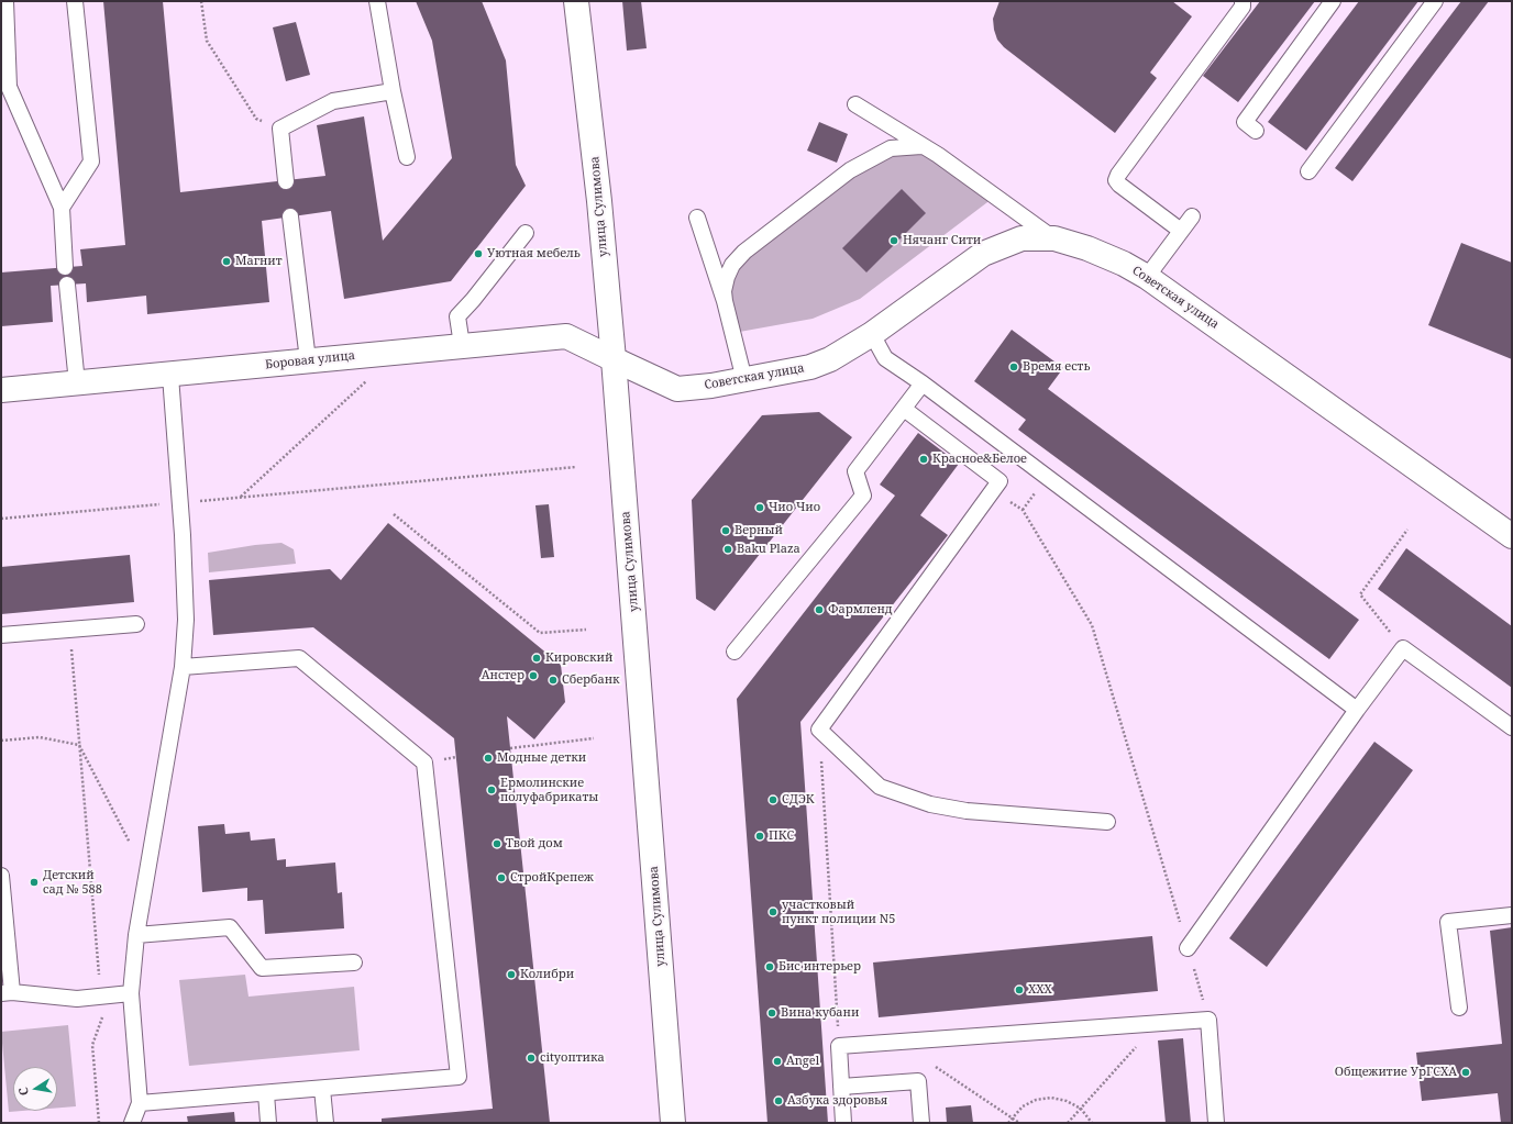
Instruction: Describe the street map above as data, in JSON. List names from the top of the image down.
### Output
{
  "streets": {
    "street": ["улица Сулимова", "Советская улица", "Боровая улица"]
  },
  "crossings": [
    ["улица Сулимова", "Советская улица"],
    ["улица Сулимова", "Боровая улица"],
    ["Советская улица", "Боровая улица"]
  ],
  "places": [
    "Нячанг Сити",
    "Уютная мебель",
    "Магнит",
    "Время есть",
    "Красное&Белое",
    "Чио Чио",
    "Верный",
    "Baku Plaza",
    "Фармленд",
    "Кировский",
    "Анстер",
    "Сбербанк",
    "Модные детки",
    "Ермолинские полуфабрикаты",
    "СДЭК",
    "ПКС",
    "Твой дом",
    "СтройКрепеж",
    "Детский сад № 588",
    "участковый пункт полиции N5",
    "Бис интерьер",
    "Колибри",
    "XXX",
    "Вина кубани",
    "cityоптика",
    "Angel",
    "Общежитие УрГСХА",
    "Азбука здоровья"
  ],
  "north": "left"
}
